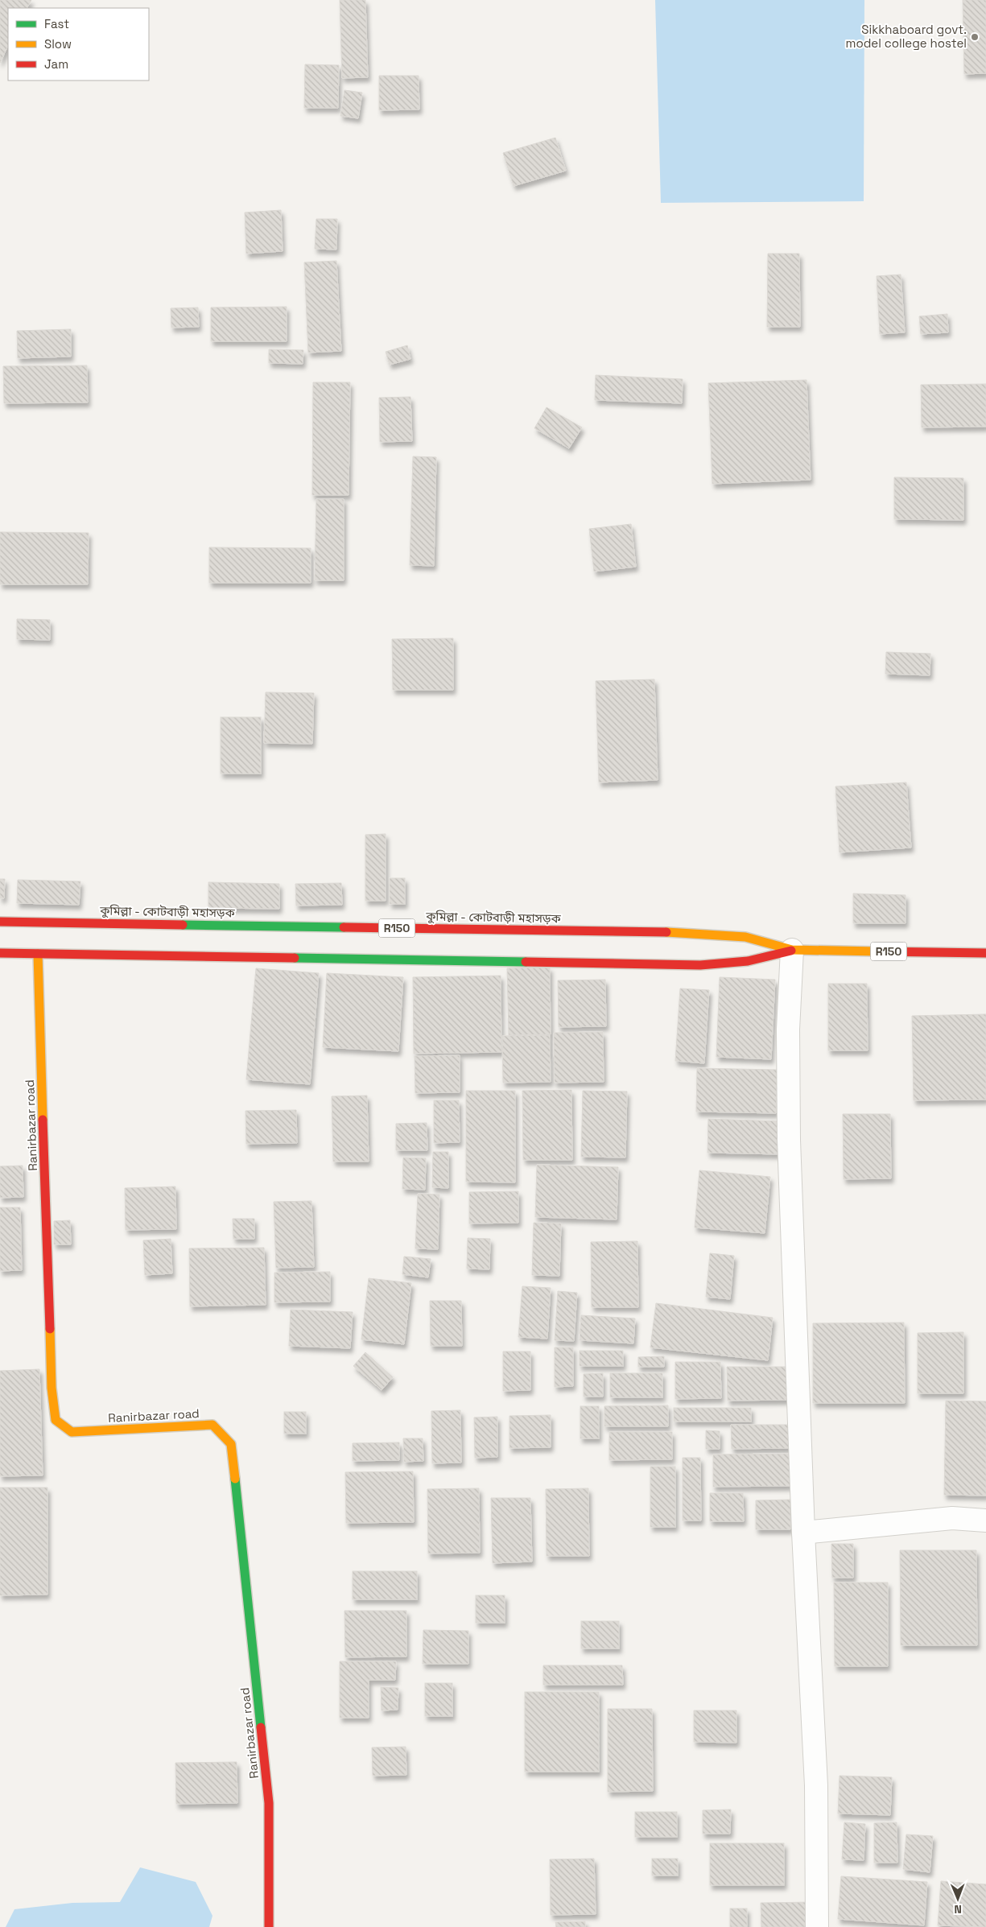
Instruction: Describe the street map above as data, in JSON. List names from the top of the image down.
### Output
{
  "streets": {
    "main road": ["কুমিল্লা - কোটবাড়ী মহাসড়ক", "R150", "Ranirbazar road"]
  },
  "crossings": [
    ["কুমিল্লা - কোটবাড়ী মহাসড়ক", "Ranirbazar road"]
  ],
  "places": ["Sikkhaboard govt. model college hostel"],
  "legend": ["Fast", "Slow", "Jam"],
  "north": "bottom"
}
